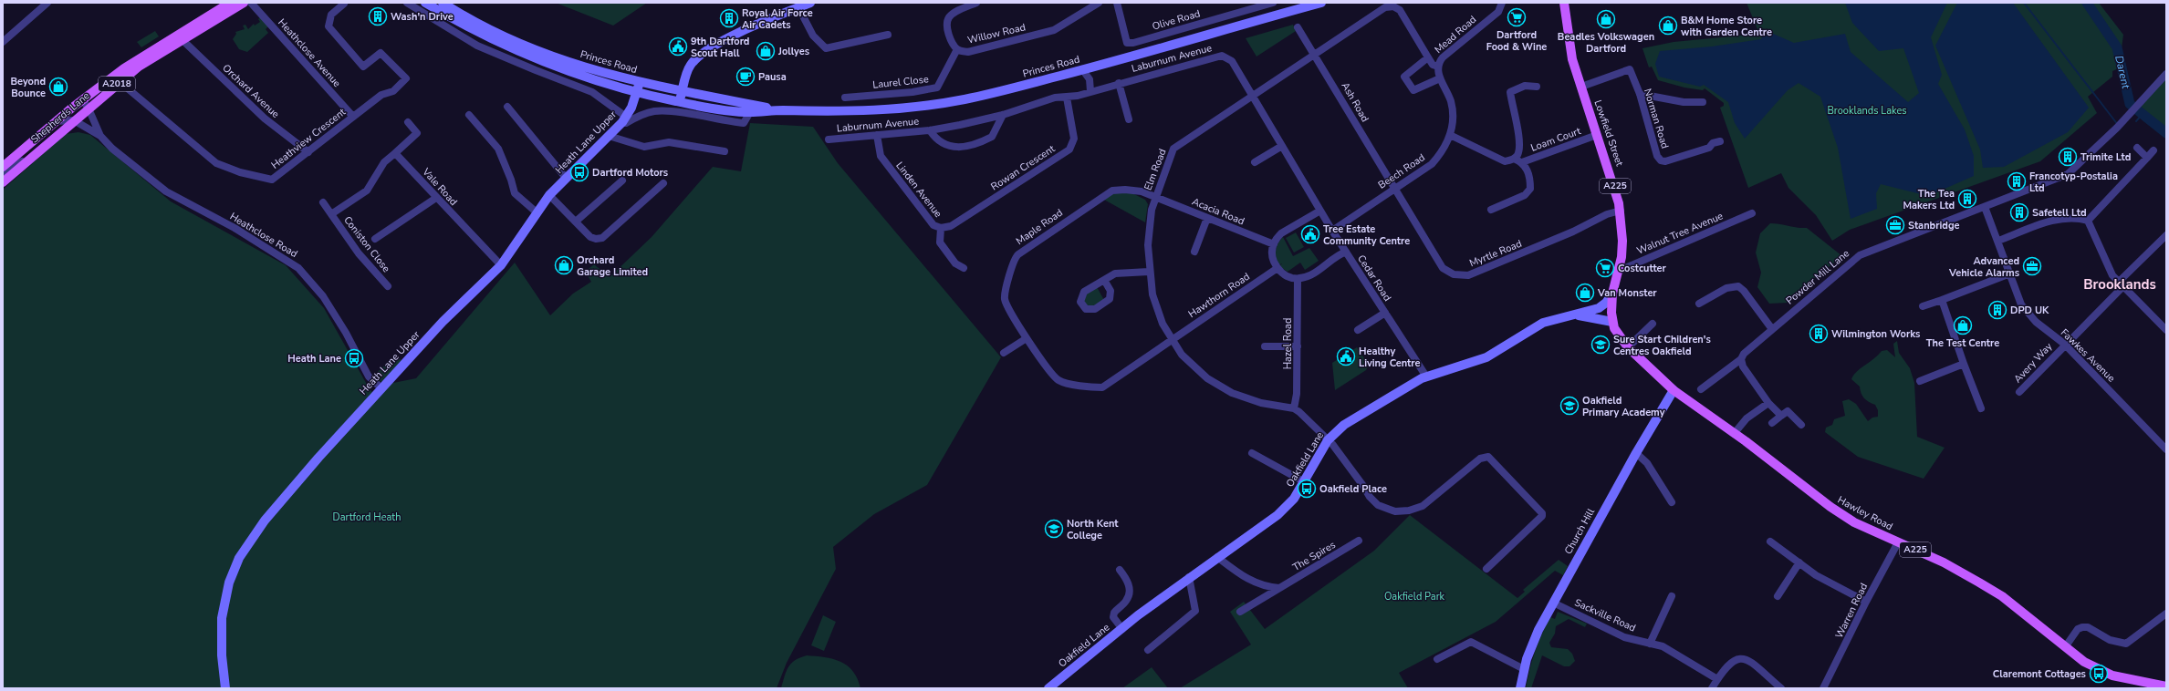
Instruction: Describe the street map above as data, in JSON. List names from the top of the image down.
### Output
{
  "streets": {
    "main road": [
      "A2018",
      "Shepherds Lane",
      "Lowfield Street",
      "A225",
      "Hawley Road"
    ],
    "street": [
      "Olive Road",
      "Willow Road",
      "Mead Road",
      "Heathclose Avenue",
      "Laburnum Avenue",
      "Princes Road",
      "Laurel Close",
      "Orchard Avenue",
      "Ash Road",
      "Norman Road",
      "Heathview Crescent",
      "Loam Court",
      "Heath Lane Upper",
      "Rowan Crescent",
      "Elm Road",
      "Beech Road",
      "Vale Road",
      "Linden Avenue",
      "Acacia Road",
      "Maple Road",
      "Walnut Tree Avenue",
      "Heathclose Road",
      "Coniston Close",
      "Myrtle Road",
      "Powder Mill Lane",
      "Cedar Road",
      "Hawthorn Road",
      "Hazel Road",
      "Fawkes Avenue",
      "Avery Way",
      "Oakfield Lane",
      "Church Hill",
      "The Spires",
      "Warren Road",
      "Sackville Road"
    ]
  },
  "crossings": [
    ["Willow Road", "Laurel Close"],
    ["Mead Road", "Elm Road"],
    ["Heathclose Avenue", "Heathview Crescent"],
    ["Laburnum Avenue", "Rowan Crescent"],
    ["Laburnum Avenue", "Elm Road"],
    ["Laburnum Avenue", "Linden Avenue"],
    ["Laburnum Avenue", "Cedar Road"],
    ["Princes Road", "Heath Lane Upper"],
    ["Orchard Avenue", "Shepherds Lane"],
    ["Orchard Avenue", "Heathview Crescent"],
    ["Ash Road", "Elm Road"],
    ["Ash Road", "Beech Road"],
    ["Ash Road", "Myrtle Road"],
    ["Shepherds Lane", "Heathview Crescent"],
    ["Shepherds Lane", "Heathclose Road"],
    ["Norman Road", "Lowfield Street"],
    ["Lowfield Street", "Loam Court"],
    ["Lowfield Street", "Walnut Tree Avenue"],
    ["Lowfield Street", "Myrtle Road"],
    ["Lowfield Street", "Hawley Road"],
    ["Heath Lane Upper", "Vale Road"],
    ["Heath Lane Upper", "Heathclose Road"],
    ["Rowan Crescent", "Linden Avenue"],
    ["Elm Road", "Acacia Road"],
    ["Elm Road", "Maple Road"],
    ["Elm Road", "Cedar Road"],
    ["Elm Road", "Hawthorn Road"],
    ["Elm Road", "Hazel Road"],
    ["Beech Road", "Myrtle Road"],
    ["Beech Road", "Cedar Road"],
    ["Vale Road", "Coniston Close"],
    ["Acacia Road", "Maple Road"],
    ["Maple Road", "Hawthorn Road"],
    ["Walnut Tree Avenue", "Hawley Road"],
    ["Powder Mill Lane", "Fawkes Avenue"],
    ["Cedar Road", "Oakfield Lane"],
    ["Fawkes Avenue", "Avery Way"],
    ["Oakfield Lane", "Hawley Road"],
    ["Hawley Road", "Church Hill"],
    ["Hawley Road", "Warren Road"],
    ["Church Hill", "Sackville Road"]
  ],
  "districts": ["Brooklands"],
  "water": ["Darent"],
  "parks": ["Brooklands Lakes", "Dartford Heath", "Oakfield Park"],
  "places": {
    "building": [
      "Wash'n Drive",
      "Royal Air Force Air Cadets",
      "Trimite Ltd",
      "Francotyp-Postalia Ltd",
      "The Tea Makers Ltd",
      "Safetell Ltd",
      "DPD UK",
      "Wilmington Works"
    ],
    "supermarket": ["Dartford Food & Wine", "Costcutter"],
    "shop": [
      "Beadles Volkswagen Dartford",
      "B&M Home Store with Garden Centre",
      "Jollyes",
      "Beyond Bounce",
      "Orchard Garage Limited",
      "Van Monster",
      "The Test Centre"
    ],
    "public building": ["9th Dartford Scout Hall", "Tree Estate Community Centre", "Healthy Living Centre"],
    "cafe": ["Pausa"],
    "bus stop": [
      "Dartford Motors",
      "Heath Lane",
      "Oakfield Place",
      "Claremont Cottages"
    ],
    "office": ["Stanbridge", "Advanced Vehicle Alarms"],
    "school or university": ["Sure Start Children's Centres Oakfield", "Oakfield Primary Academy", "North Kent College"]
  }
}
